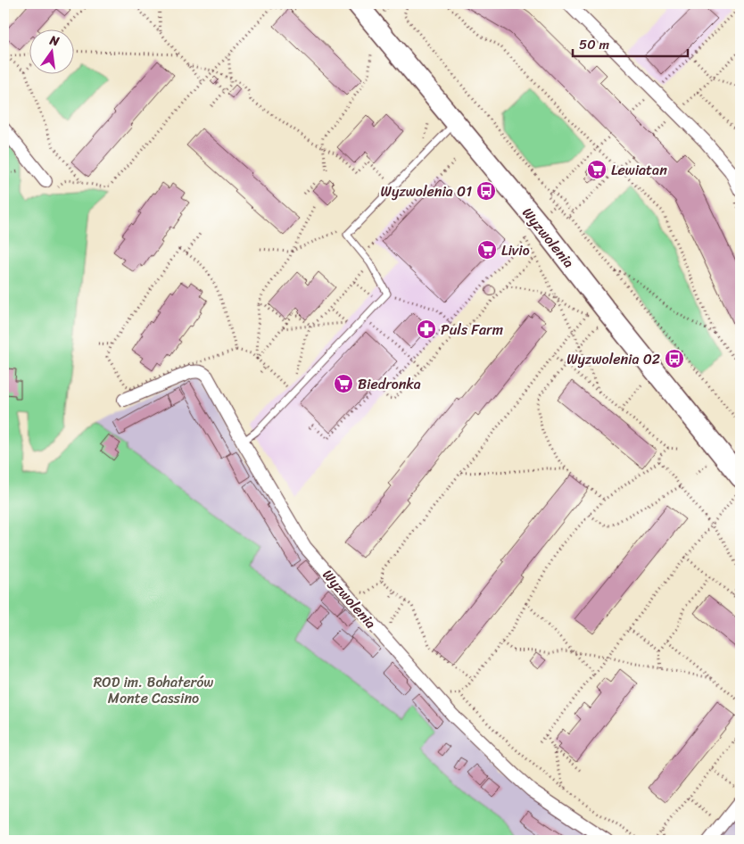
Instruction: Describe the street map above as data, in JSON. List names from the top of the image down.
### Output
{
  "streets": {
    "main road": ["Wyzwolenia"]
  },
  "parks": ["ROD im. Bohaterów Monte Cassino"],
  "places": {
    "supermarket": ["Lewiatan", "Livio", "Biedronka"],
    "bus stop": ["Wyzwolenia 01", "Wyzwolenia 02"],
    "pharmacy": ["Puls Farm"]
  },
  "scale_bar": "50 m",
  "north": "top"
}
